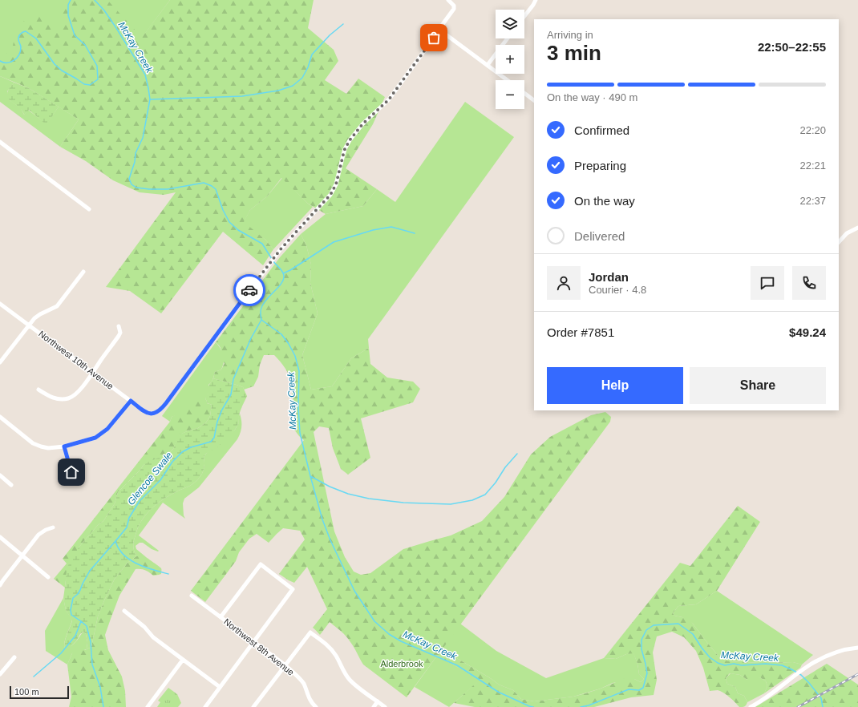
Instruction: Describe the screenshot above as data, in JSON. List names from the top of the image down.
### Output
{
  "streets": {
    "street": ["Northwest 10th Avenue", "Northwest 8th Avenue"]
  },
  "water": ["McKay Creek", "Glencoe Swale"],
  "parks": ["Alderbrook"],
  "scale_bar": "100 m",
  "page": {
    "map_buttons": ["+", "−"],
    "heading": ["3 min", "Arriving in", "22:50–22:55"],
    "panel": [
      "Jordan",
      "Courier · 4.8",
      "Order #7851",
      "$49.24"
    ],
    "bar": "On the way · 490 m",
    "list": [
      ["Confirmed", "22:20"],
      ["Preparing", "22:21"],
      ["On the way", "22:37"],
      "Delivered"
    ],
    "buttons": ["Help", "Share"],
    "scale": "100 m"
  }
}
